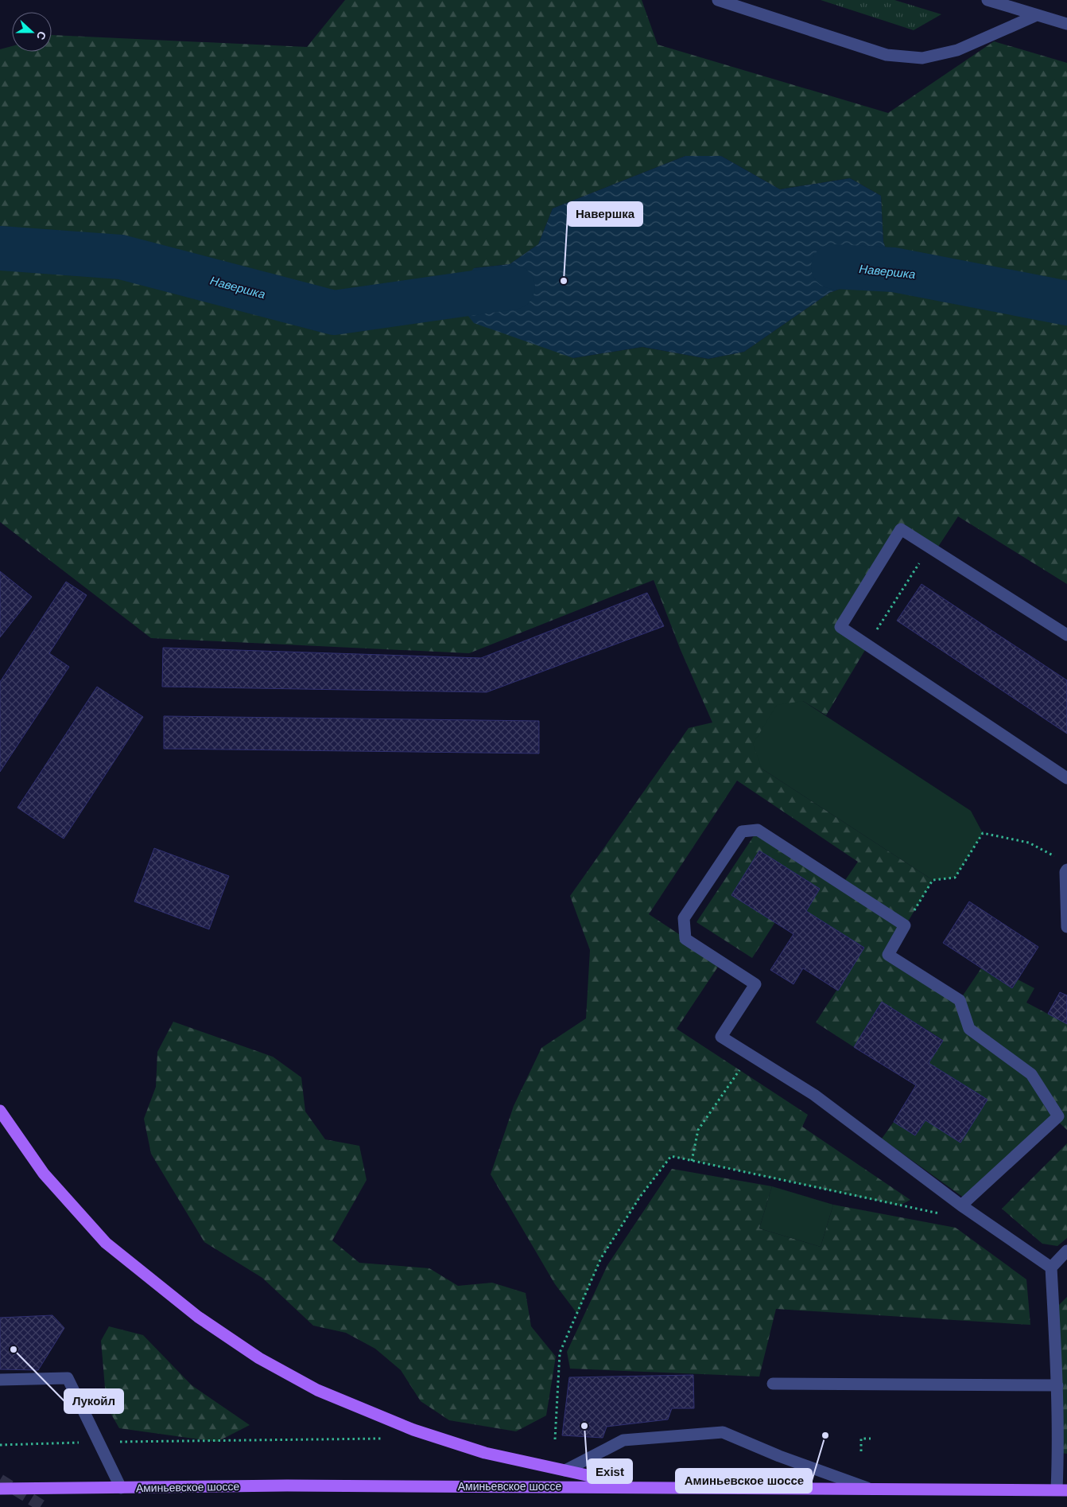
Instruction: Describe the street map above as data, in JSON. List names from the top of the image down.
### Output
{
  "streets": {
    "main road": ["Аминьевское шоссе"]
  },
  "water": ["Навершка"],
  "places": [
    "Навершка",
    "Лукойл",
    "Exist",
    "Аминьевское шоссе"
  ],
  "north": "right"
}
